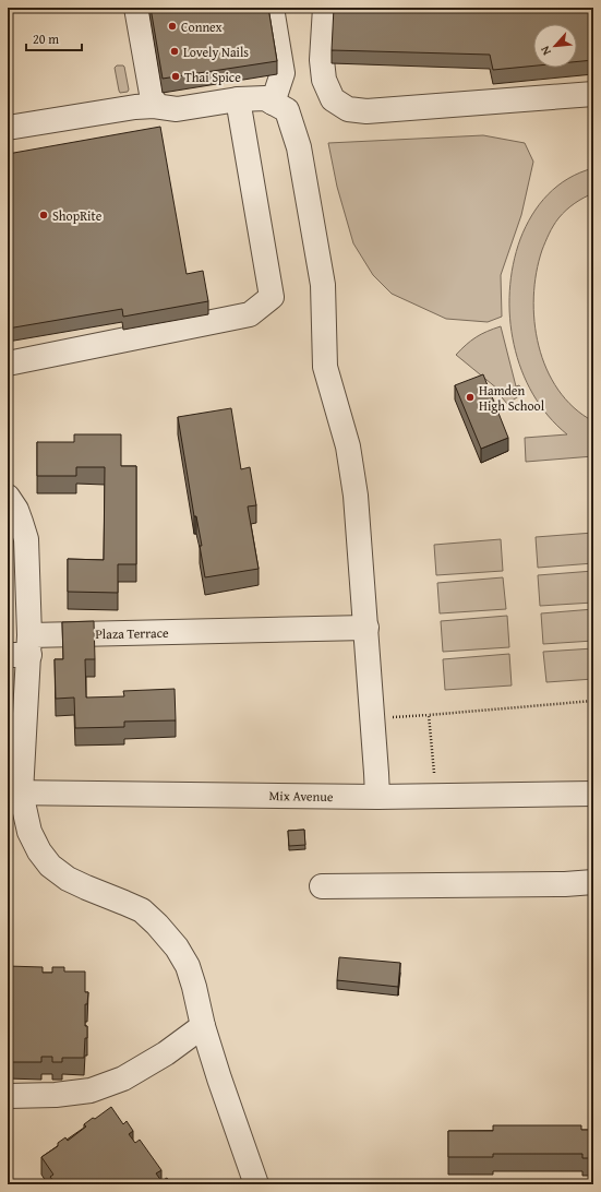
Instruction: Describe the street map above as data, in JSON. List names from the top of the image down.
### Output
{
  "streets": {
    "street": ["Plaza Terrace", "Mix Avenue"]
  },
  "places": [
    "Connex",
    "Lovely Nails",
    "Thai Spice",
    "ShopRite",
    "Hamden High School"
  ],
  "scale_bar": "20 m",
  "north": "bottom left"
}
